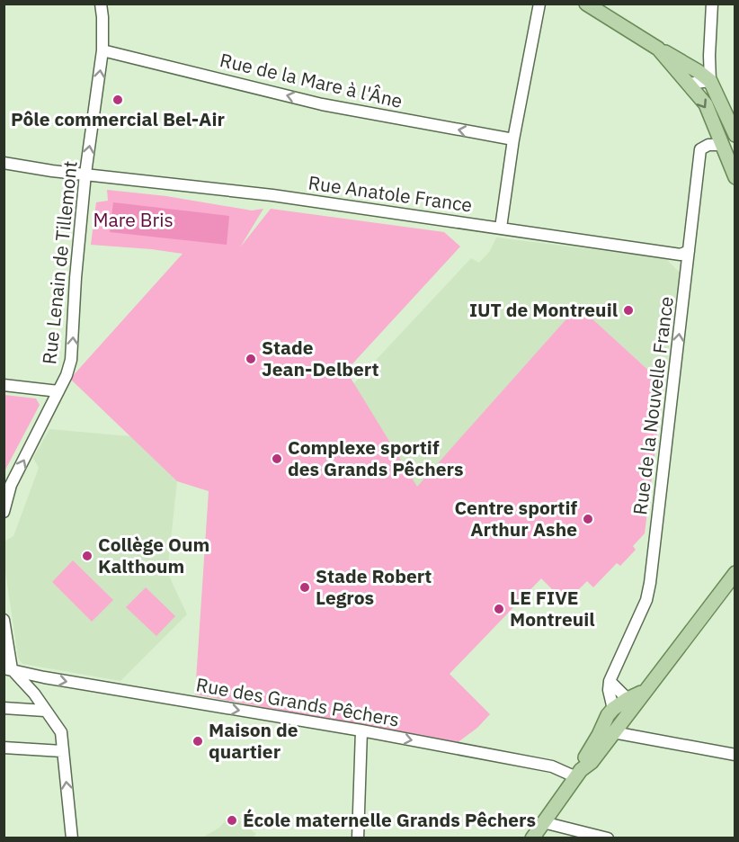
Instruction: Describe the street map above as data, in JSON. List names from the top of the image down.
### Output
{
  "streets": {
    "street": [
      "Rue de la Mare à l'Âne",
      "Rue Anatole France",
      "Rue Lenain de Tillemont",
      "Rue de la Nouvelle France",
      "Rue des Grands Pêchers"
    ]
  },
  "crossings": [
    ["Rue de la Mare à l'Âne", "Rue Lenain de Tillemont"],
    ["Rue Anatole France", "Rue Lenain de Tillemont"],
    ["Rue Anatole France", "Rue de la Nouvelle France"]
  ],
  "one_way": [
    "Rue de la Mare à l'Âne",
    "Rue Lenain de Tillemont",
    "Rue de la Nouvelle France",
    "Rue des Grands Pêchers"
  ],
  "parks": ["Mare Bris"],
  "places": [
    "Pôle commercial Bel-Air",
    "IUT de Montreuil",
    "Stade Jean-Delbert",
    "Complexe sportif des Grands Pêchers",
    "Centre sportif Arthur Ashe",
    "Collège Oum Kalthoum",
    "Stade Robert Legros",
    "LE FIVE Montreuil",
    "Maison de quartier",
    "École maternelle Grands Pêchers"
  ]
}
